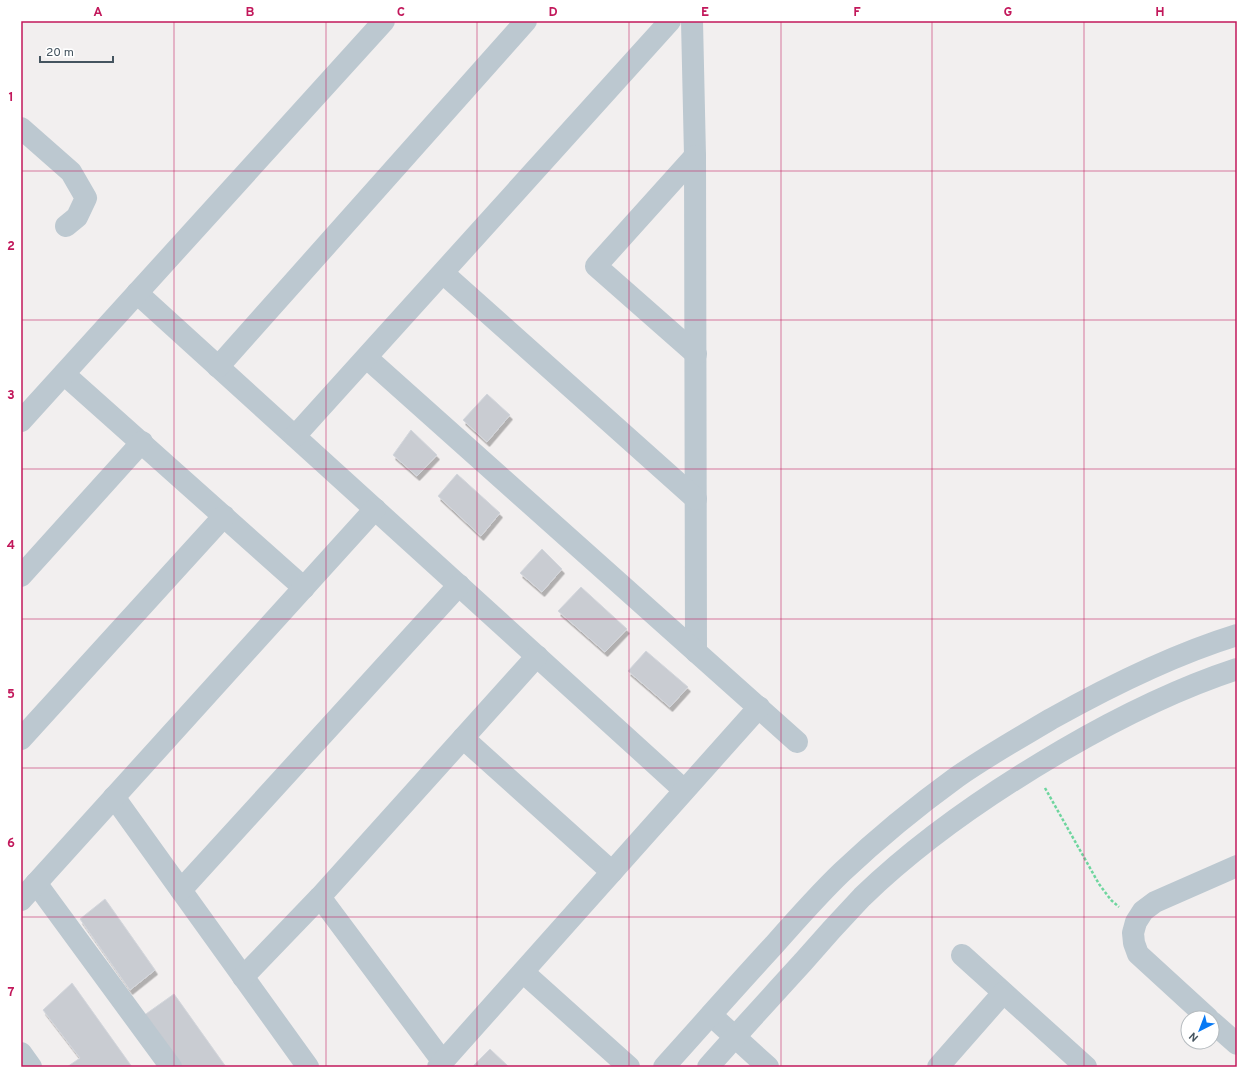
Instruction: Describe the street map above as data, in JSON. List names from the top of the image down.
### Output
{
  "scale_bar": "20 m",
  "north": "bottom left",
  "grid": {
    "columns": [
      "A",
      "B",
      "C",
      "D",
      "E",
      "F",
      "G",
      "H"
    ],
    "rows": [
      "1",
      "2",
      "3",
      "4",
      "5",
      "6",
      "7"
    ]
  }
}
